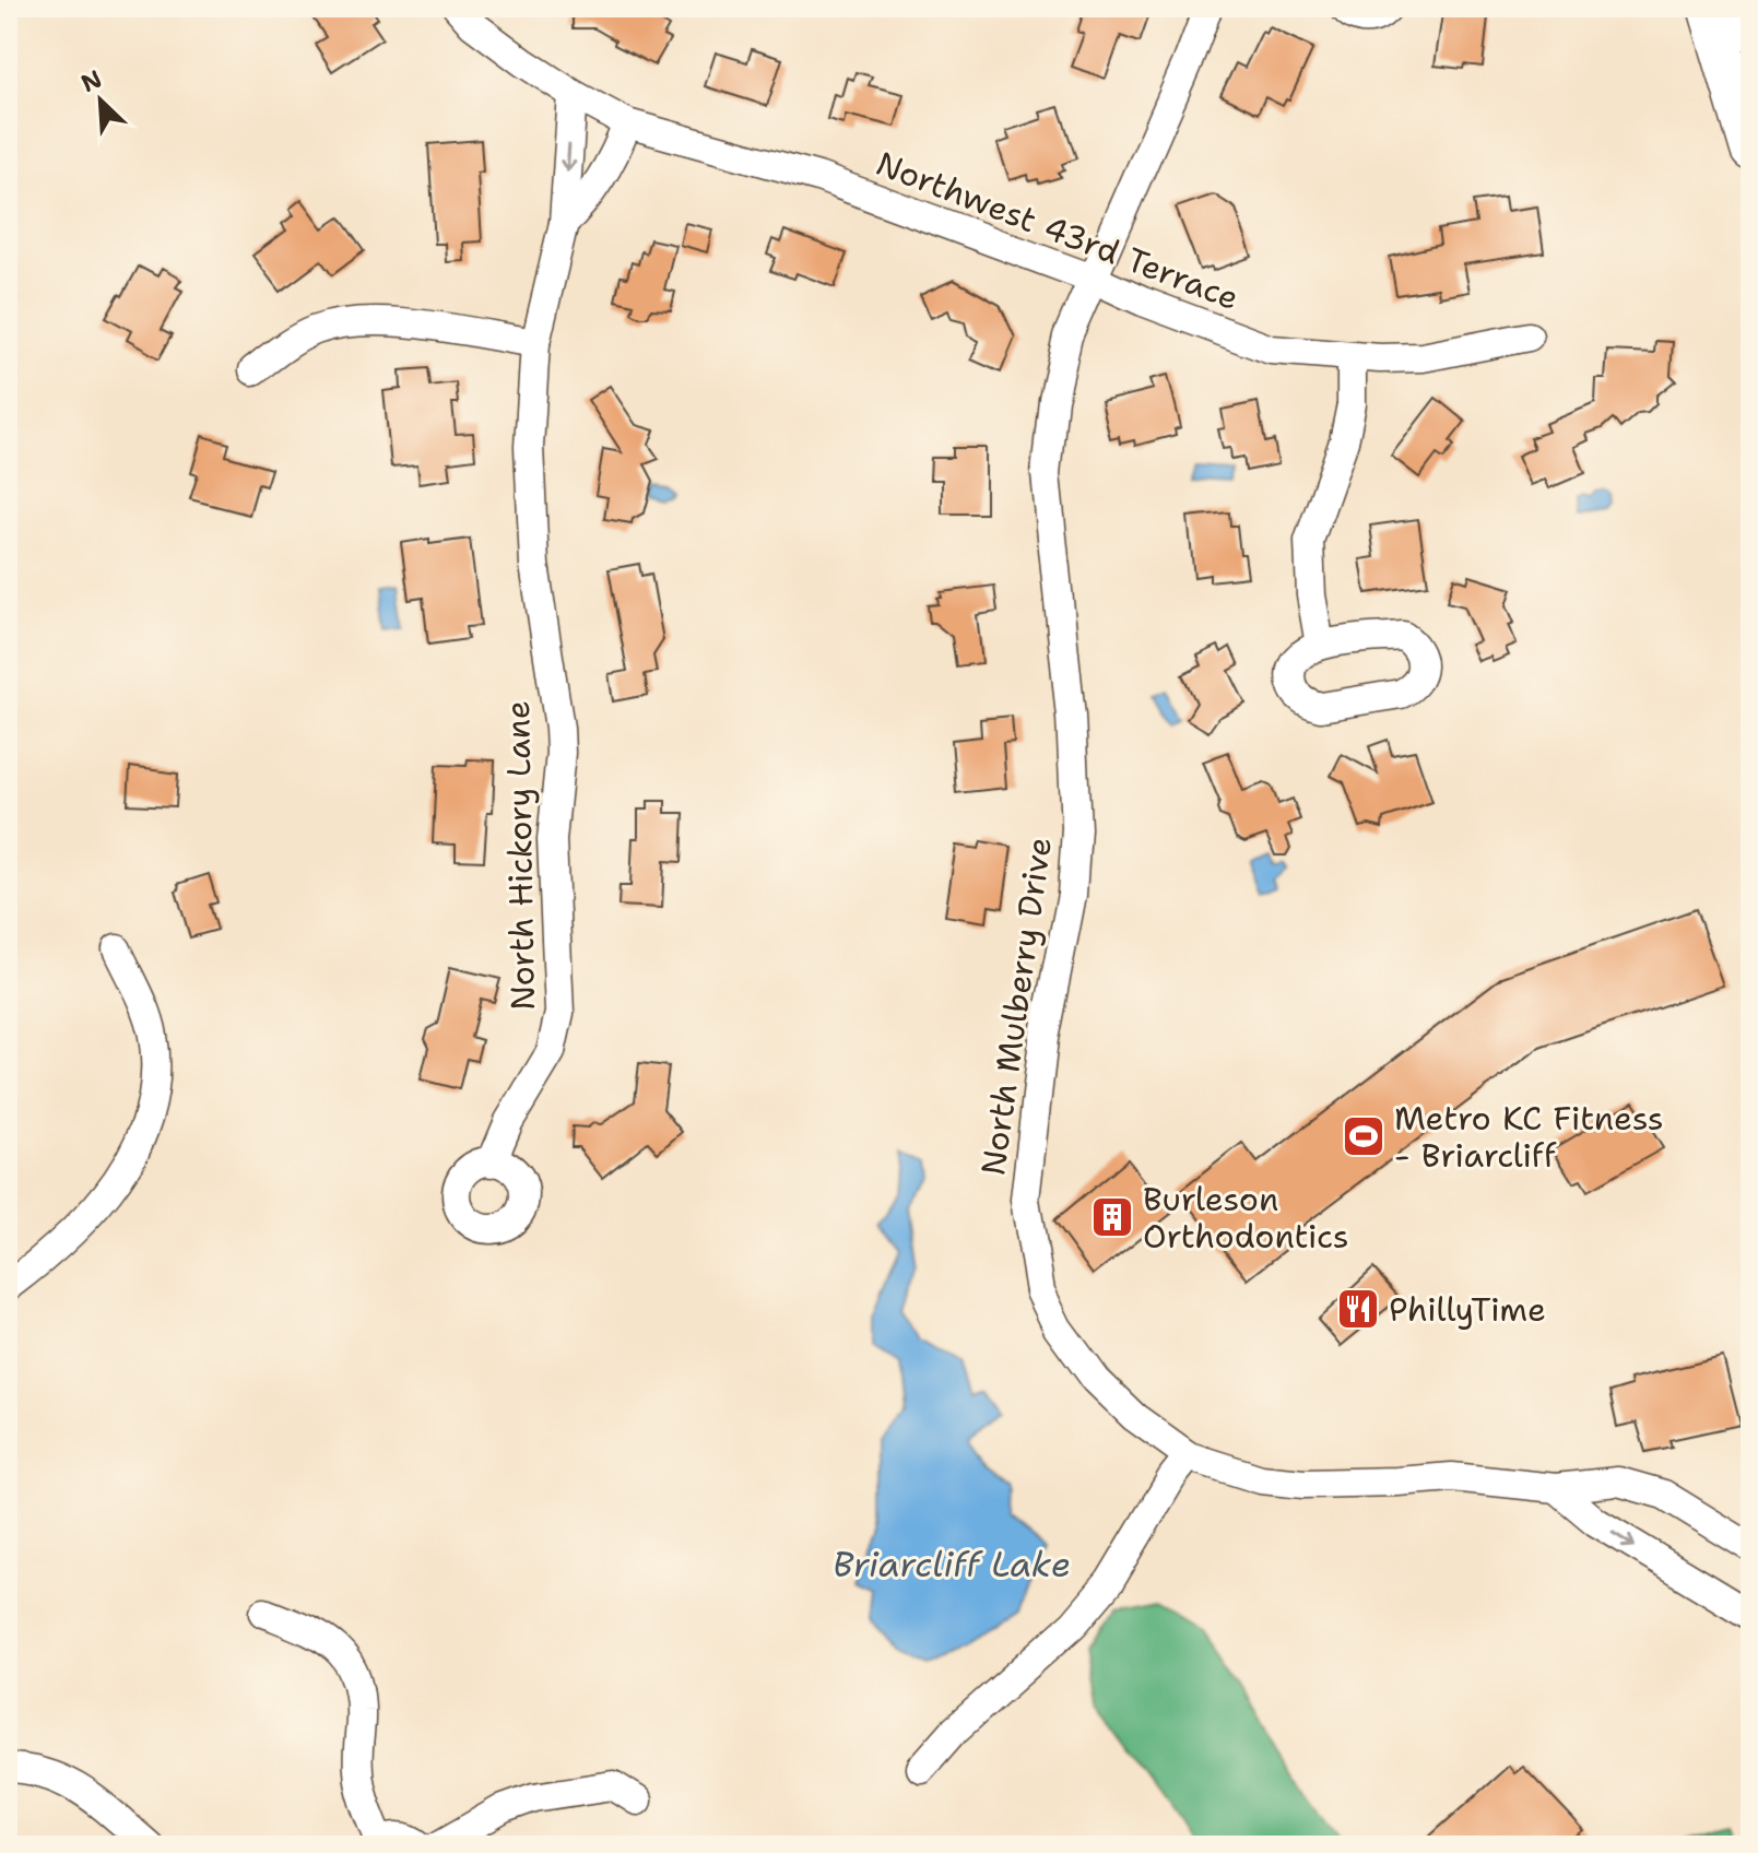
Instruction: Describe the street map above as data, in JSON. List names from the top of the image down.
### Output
{
  "streets": {
    "street": ["Northwest 43rd Terrace", "North Hickory Lane", "North Mulberry Drive"]
  },
  "crossings": [
    ["Northwest 43rd Terrace", "North Hickory Lane"],
    ["Northwest 43rd Terrace", "North Mulberry Drive"]
  ],
  "water": ["Briarcliff Lake"],
  "places": {
    "sports": ["Metro KC Fitness - Briarcliff"],
    "building": ["Burleson Orthodontics"],
    "restaurant": ["PhillyTime"]
  },
  "north": "top left"
}
